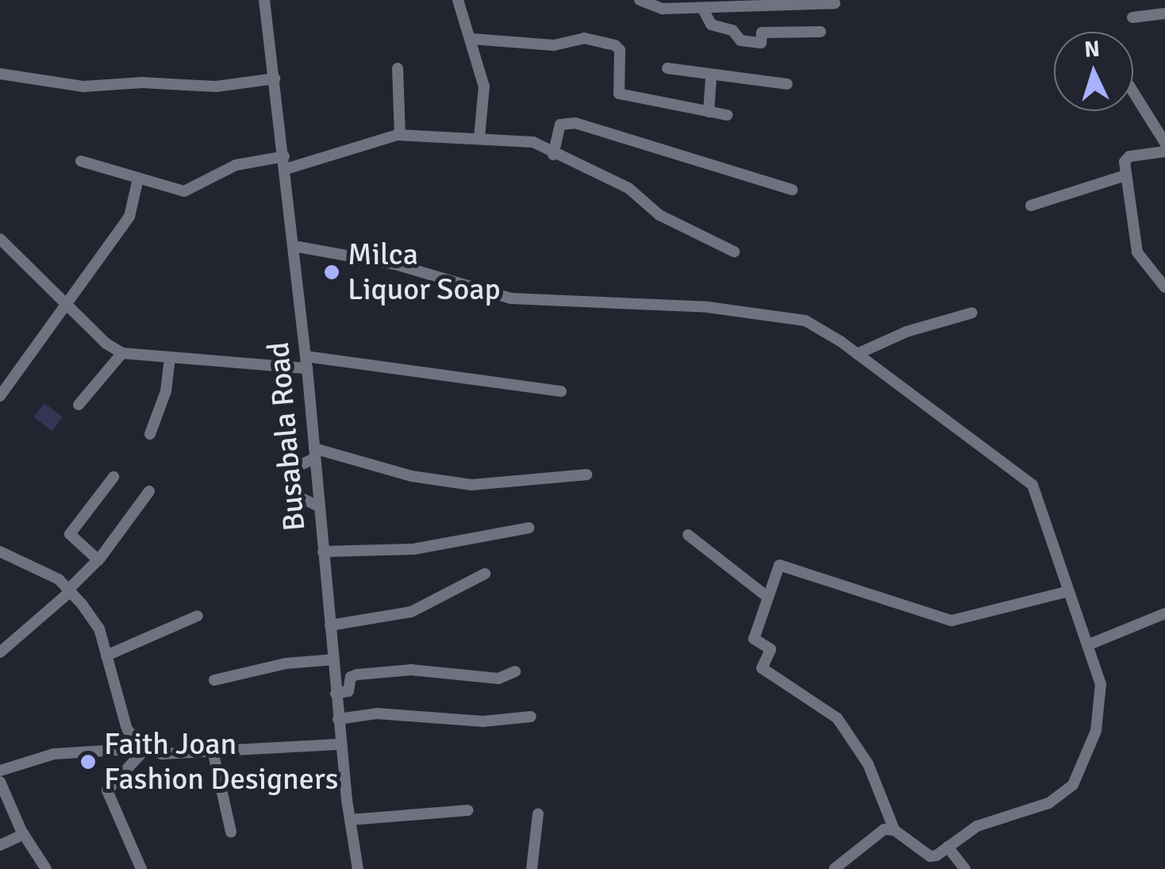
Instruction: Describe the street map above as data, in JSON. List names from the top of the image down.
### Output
{
  "streets": {
    "street": ["Busabala Road"]
  },
  "places": ["Milca Liquor Soap", "Faith Joan Fashion Designers"],
  "north": "top"
}
